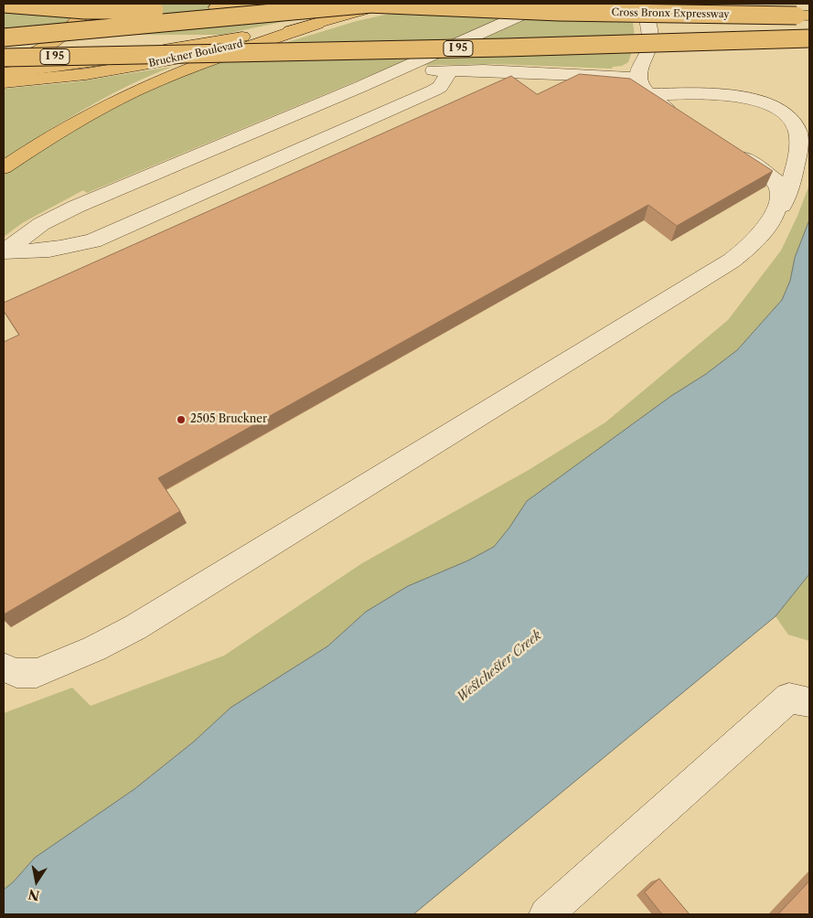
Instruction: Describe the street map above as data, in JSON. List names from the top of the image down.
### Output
{
  "streets": {
    "main road": ["Cross Bronx Expressway", "I 95", "Bruckner Boulevard"]
  },
  "water": ["Westchester Creek"],
  "places": ["2505 Bruckner"],
  "north": "bottom"
}
